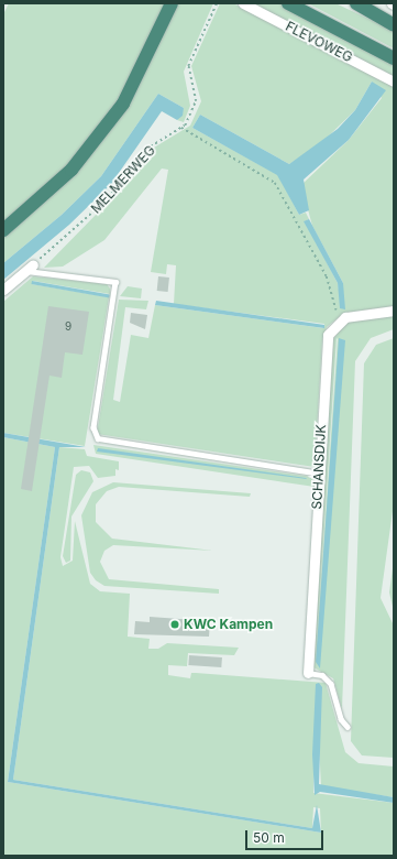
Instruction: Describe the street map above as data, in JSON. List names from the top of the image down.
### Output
{
  "streets": {
    "highway": ["FLEVOWEG"],
    "street": ["SCHANSDIJK"],
    "path": ["MELMERWEG"]
  },
  "places": ["KWC Kampen"],
  "house_numbers": ["9"],
  "scale_bar": "50 m"
}
